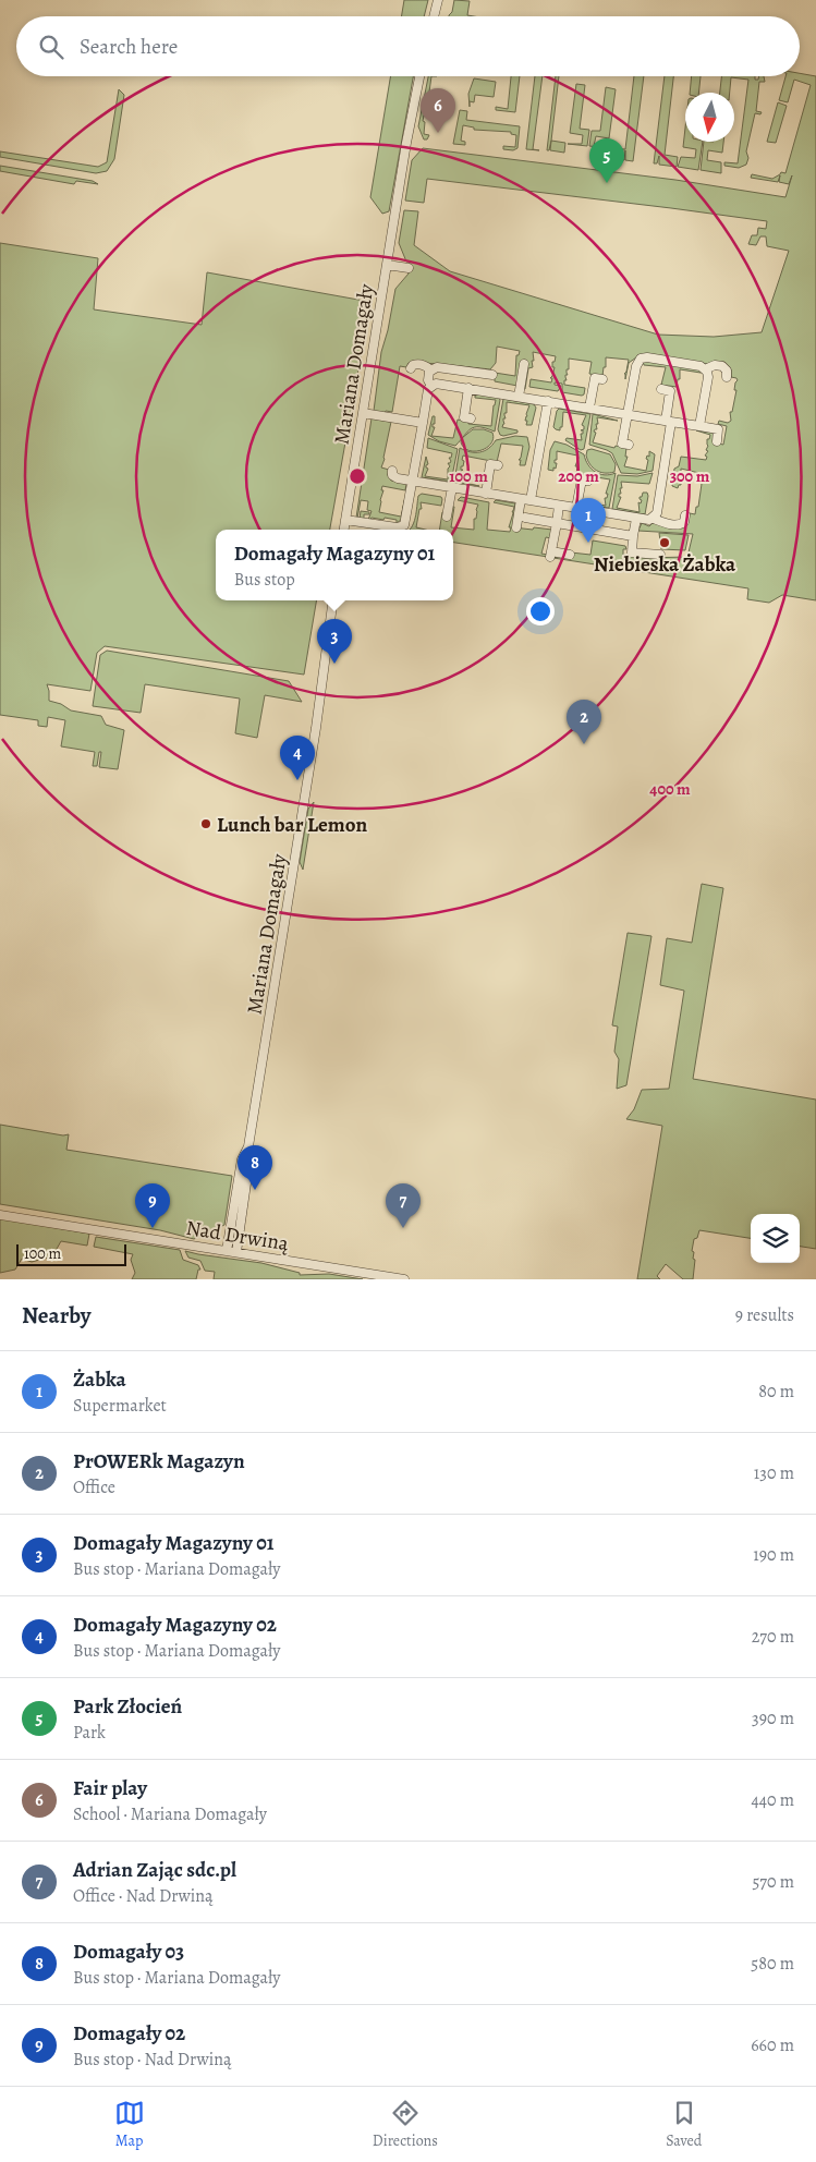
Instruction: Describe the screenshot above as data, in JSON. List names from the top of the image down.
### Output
{
  "streets": {
    "street": ["Mariana Domagały", "Nad Drwiną"]
  },
  "crossings": [
    ["Mariana Domagały", "Nad Drwiną"]
  ],
  "places": ["Niebieska Żabka", "Lunch bar Lemon"],
  "scale_bar": "100 m",
  "north": "bottom",
  "page": {
    "search": "Search here",
    "pins": [
      "6",
      "5",
      "1",
      "3",
      "2",
      "4",
      "8",
      "7",
      "9"
    ],
    "popup": ["Domagały Magazyny 01", "Bus stop"],
    "scale": "100 m",
    "heading": ["Nearby", "9 results"],
    "list": [
      {
        "mark": "1",
        "name": "Żabka",
        "note": "Supermarket",
        "value": "80 m"
      },
      {
        "mark": "2",
        "name": "PrOWERk Magazyn",
        "note": "Office",
        "value": "130 m"
      },
      {
        "mark": "3",
        "name": "Domagały Magazyny 01",
        "note": "Bus stop · Mariana Domagały",
        "value": "190 m"
      },
      {
        "mark": "4",
        "name": "Domagały Magazyny 02",
        "note": "Bus stop · Mariana Domagały",
        "value": "270 m"
      },
      {
        "mark": "5",
        "name": "Park Złocień",
        "note": "Park",
        "value": "390 m"
      },
      {
        "mark": "6",
        "name": "Fair play",
        "note": "School · Mariana Domagały",
        "value": "440 m"
      },
      {
        "mark": "7",
        "name": "Adrian Zając sdc.pl",
        "note": "Office · Nad Drwiną",
        "value": "570 m"
      },
      {
        "mark": "8",
        "name": "Domagały 03",
        "note": "Bus stop · Mariana Domagały",
        "value": "580 m"
      },
      {
        "mark": "9",
        "name": "Domagały 02",
        "note": "Bus stop · Nad Drwiną",
        "value": "660 m"
      }
    ],
    "nav": ["Map", "Directions", "Saved"]
  },
  "rings": [
    "100 m",
    "200 m",
    "300 m",
    "400 m"
  ]
}
